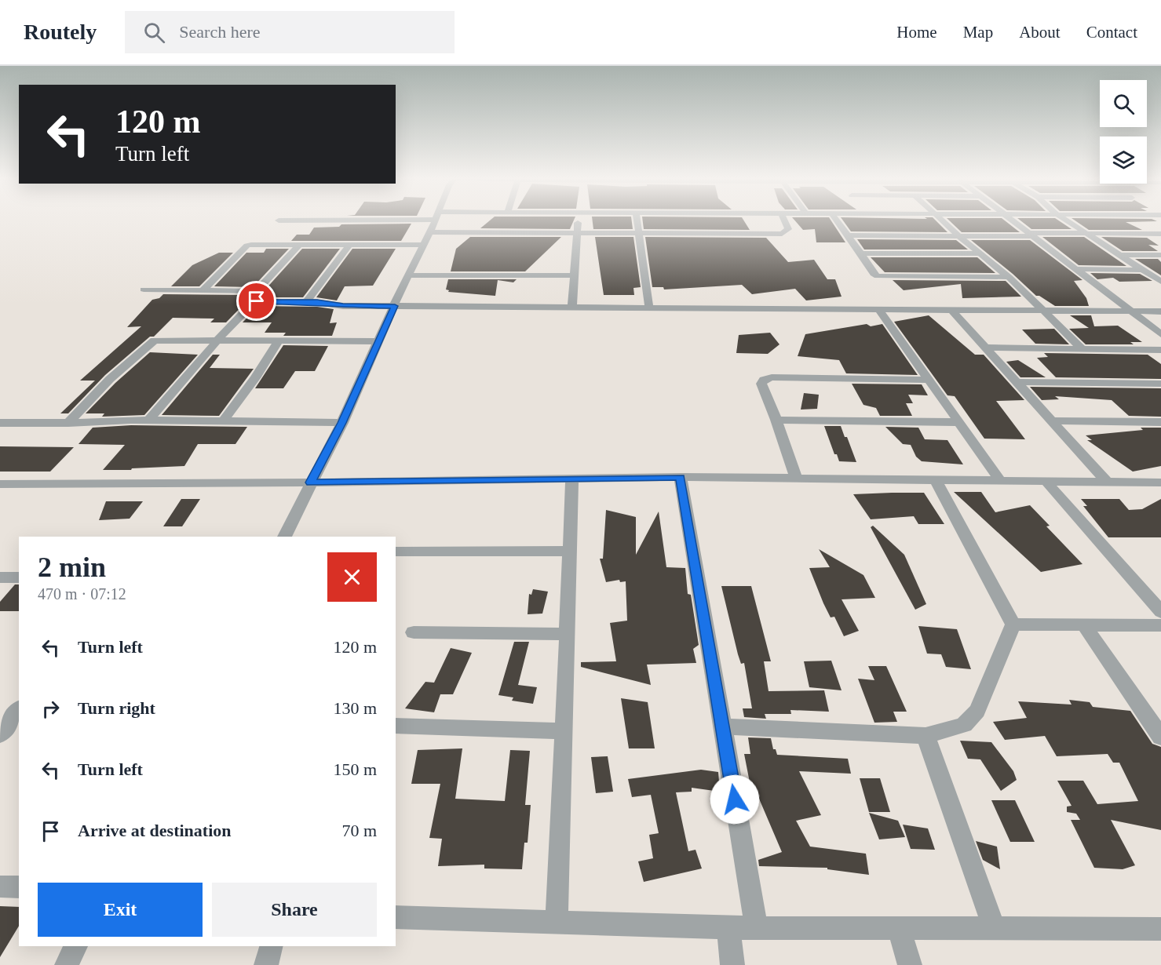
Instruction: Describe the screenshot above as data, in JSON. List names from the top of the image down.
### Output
{
  "page": {
    "header": "Routely",
    "search": "Search here",
    "nav": [
      "Home",
      "Map",
      "About",
      "Contact"
    ],
    "turn": ["120 m", "Turn left"],
    "heading": ["2 min", "470 m · 07:12"],
    "list": [
      {
        "name": "Turn left",
        "value": "120 m"
      },
      {
        "name": "Turn right",
        "value": "130 m"
      },
      {
        "name": "Turn left",
        "value": "150 m"
      },
      {
        "name": "Arrive at destination",
        "value": "70 m"
      }
    ],
    "buttons": ["Exit", "Share"]
  }
}
